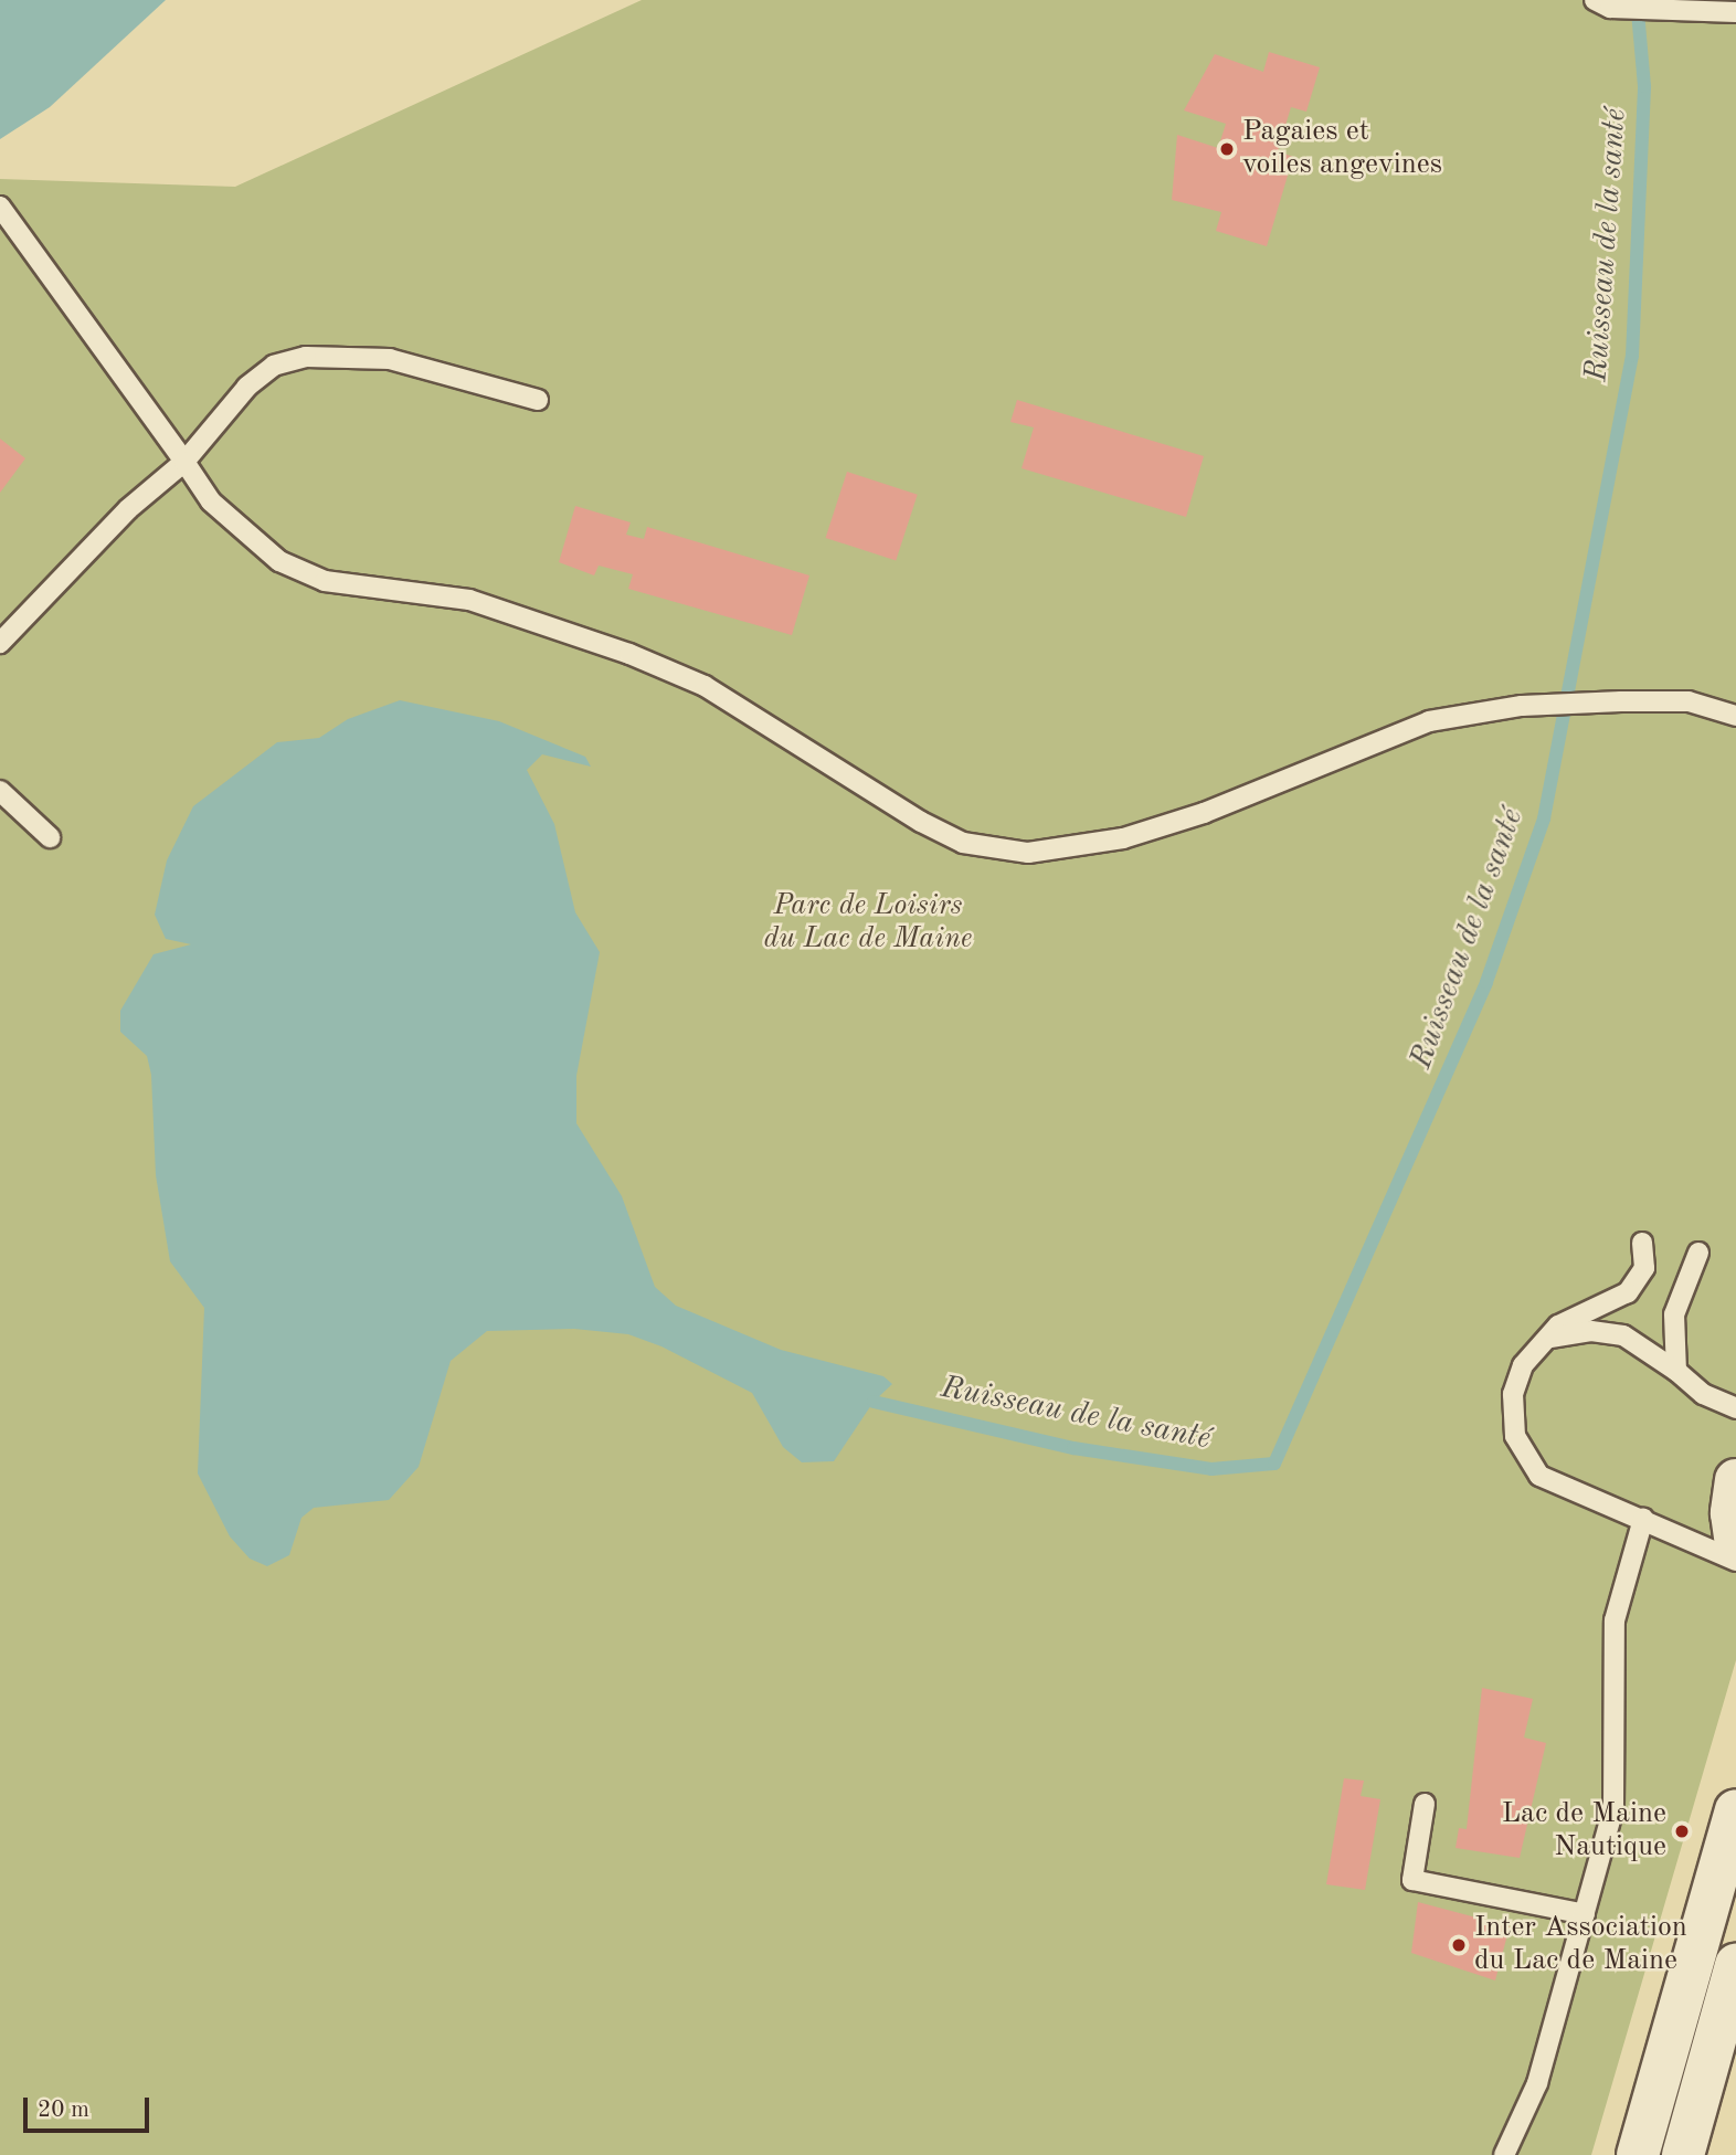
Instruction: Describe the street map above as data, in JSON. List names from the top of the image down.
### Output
{
  "water": ["Ruisseau de la santé"],
  "parks": ["Parc de Loisirs du Lac de Maine"],
  "places": ["Pagaies et voiles angevines", "Lac de Maine Nautique", "Inter Association du Lac de Maine"],
  "scale_bar": "20 m"
}
